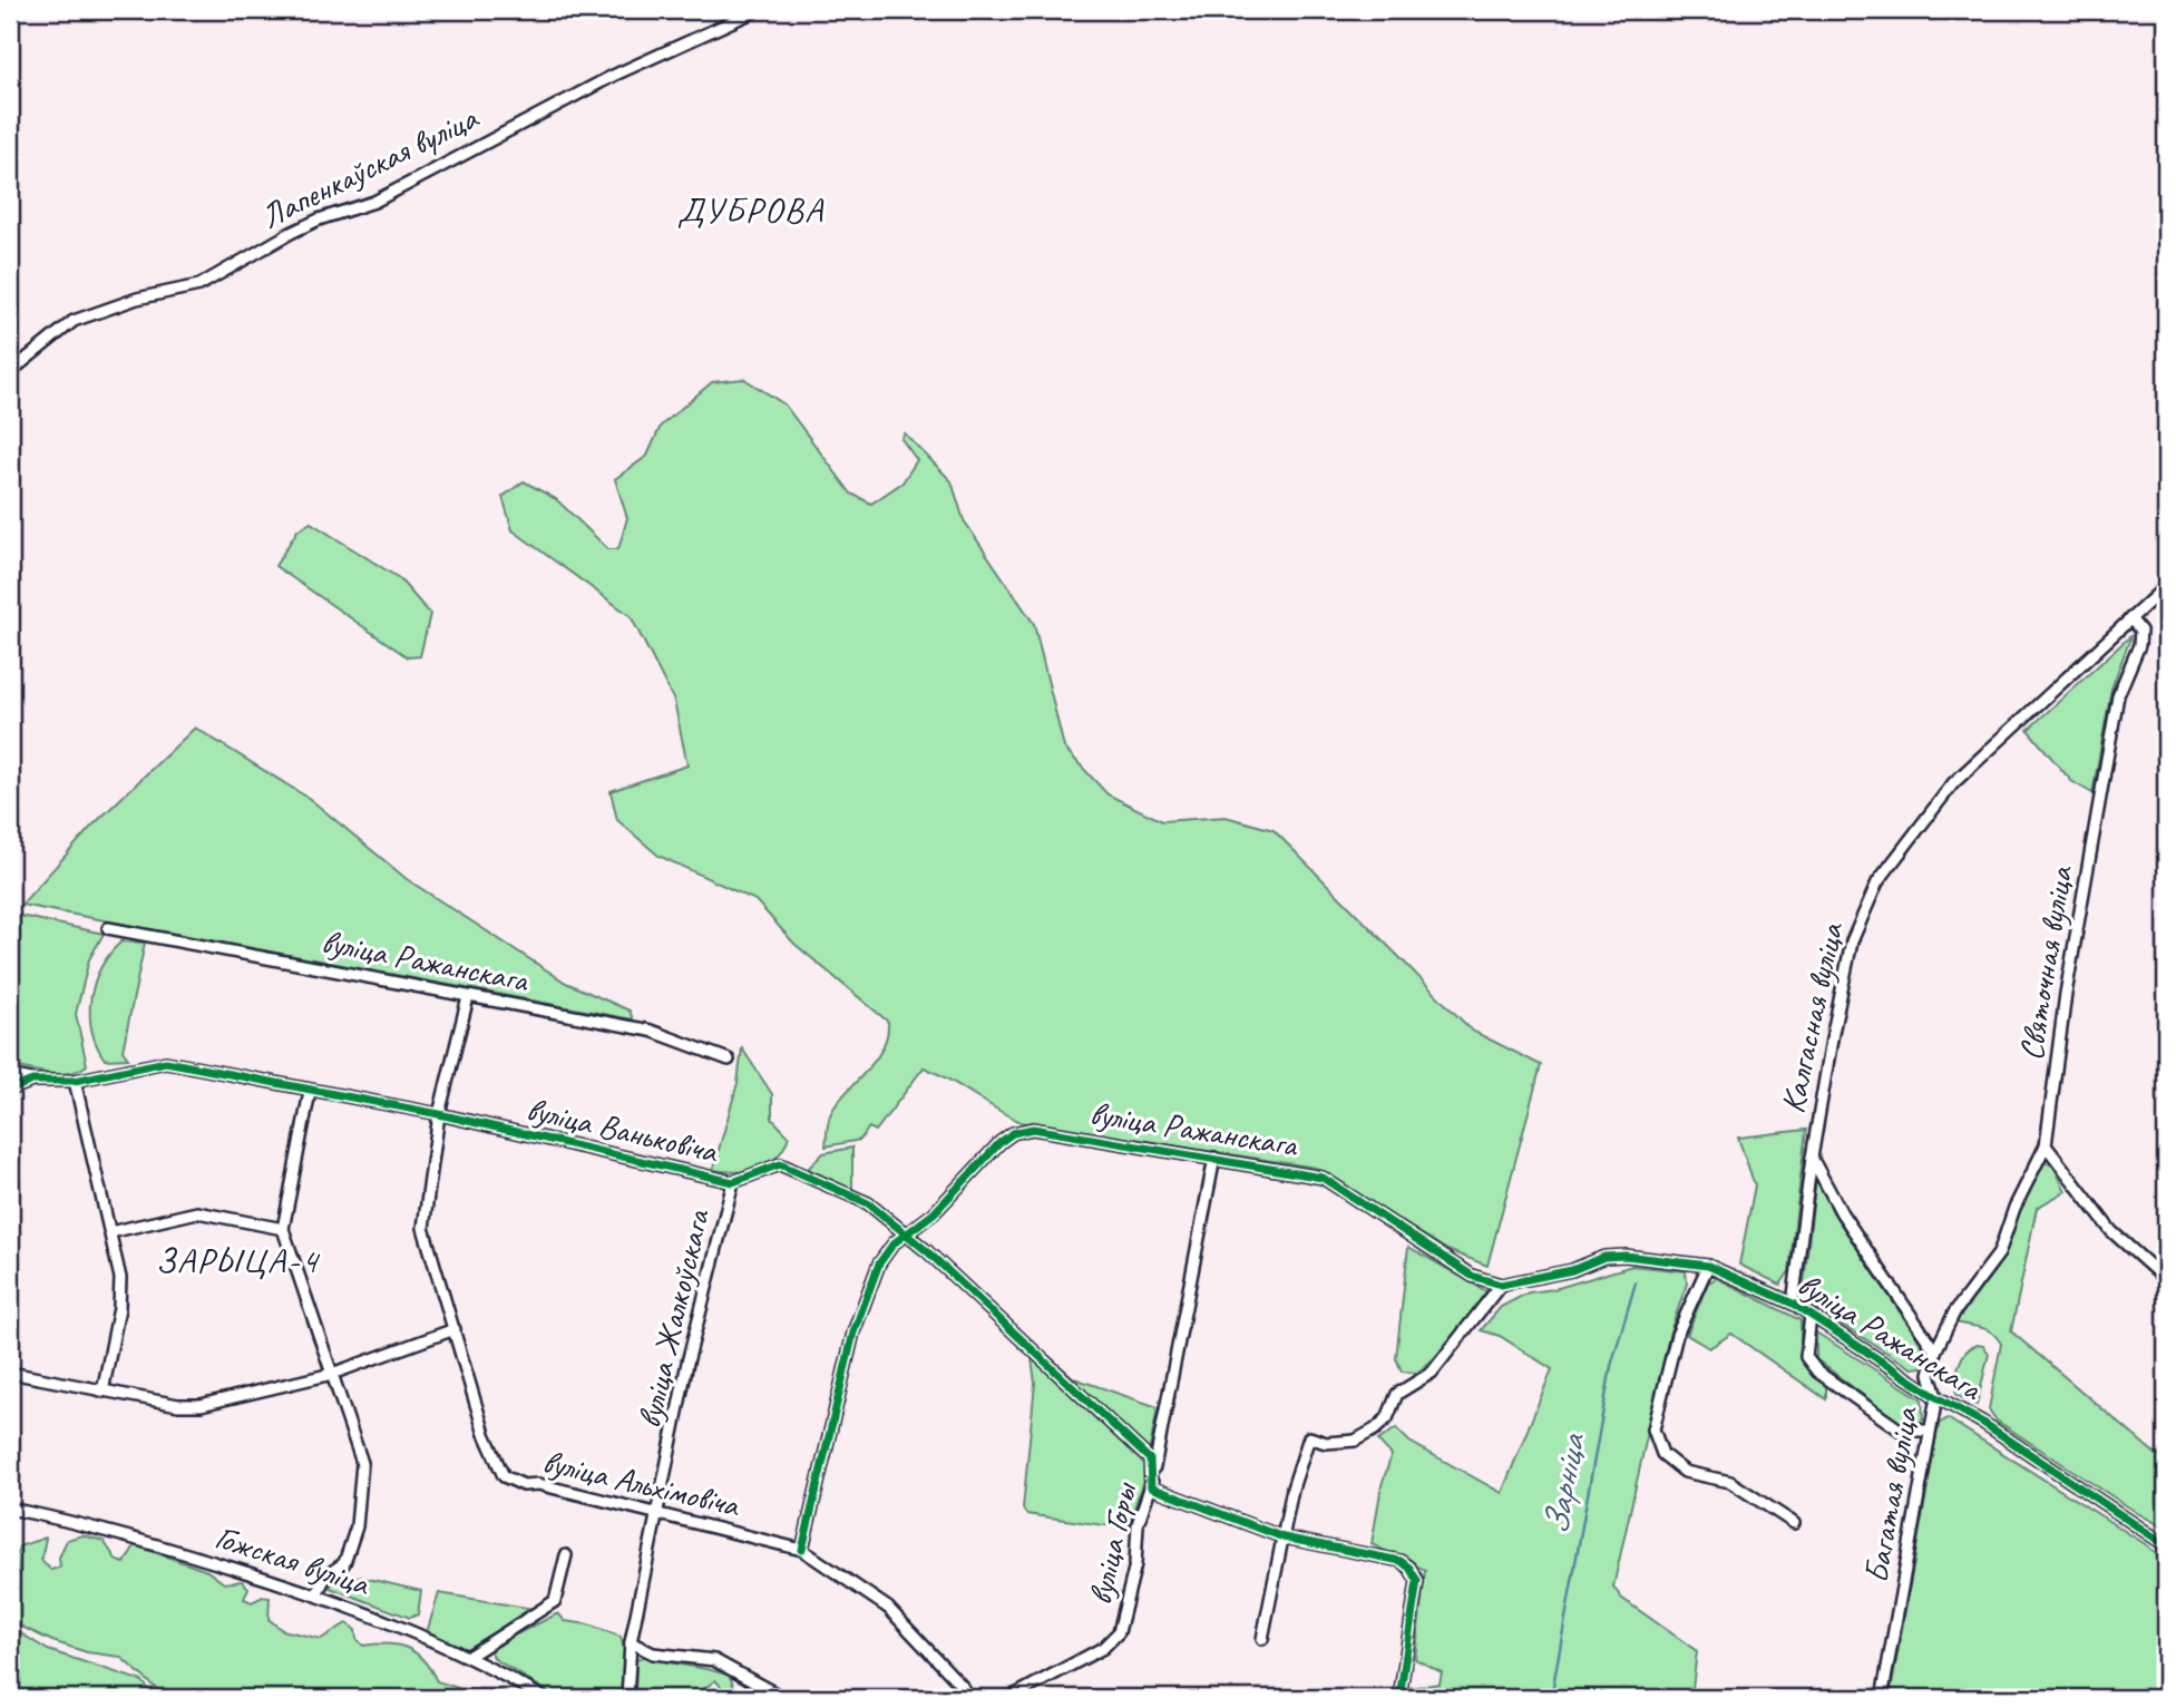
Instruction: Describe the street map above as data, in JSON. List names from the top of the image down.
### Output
{
  "streets": {
    "street": [
      "Лапенкаўская вуліца",
      "вуліца Ражанскага",
      "Святочная вуліца",
      "Калгасная вуліца",
      "вуліца Ваньковіча",
      "вуліца Жалкоўскага",
      "вуліца Альхімовіча",
      "Багатая вуліца",
      "вуліца Горы",
      "Гожская вуліца"
    ]
  },
  "crossings": [
    ["вуліца Ражанскага", "Калгасная вуліца"],
    ["вуліца Ражанскага", "вуліца Ваньковіча"],
    ["вуліца Ражанскага", "вуліца Альхімовіча"],
    ["вуліца Ражанскага", "Багатая вуліца"],
    ["вуліца Ражанскага", "вуліца Горы"],
    ["Святочная вуліца", "Калгасная вуліца"],
    ["Святочная вуліца", "Багатая вуліца"],
    ["вуліца Ваньковіча", "вуліца Жалкоўскага"],
    ["вуліца Ваньковіча", "вуліца Альхімовіча"],
    ["вуліца Ваньковіча", "вуліца Горы"],
    ["вуліца Жалкоўскага", "вуліца Альхімовіча"]
  ],
  "districts": ["ДУБРОВА", "ЗАРЫЦА-4"],
  "water": ["Зарніца"]
}
